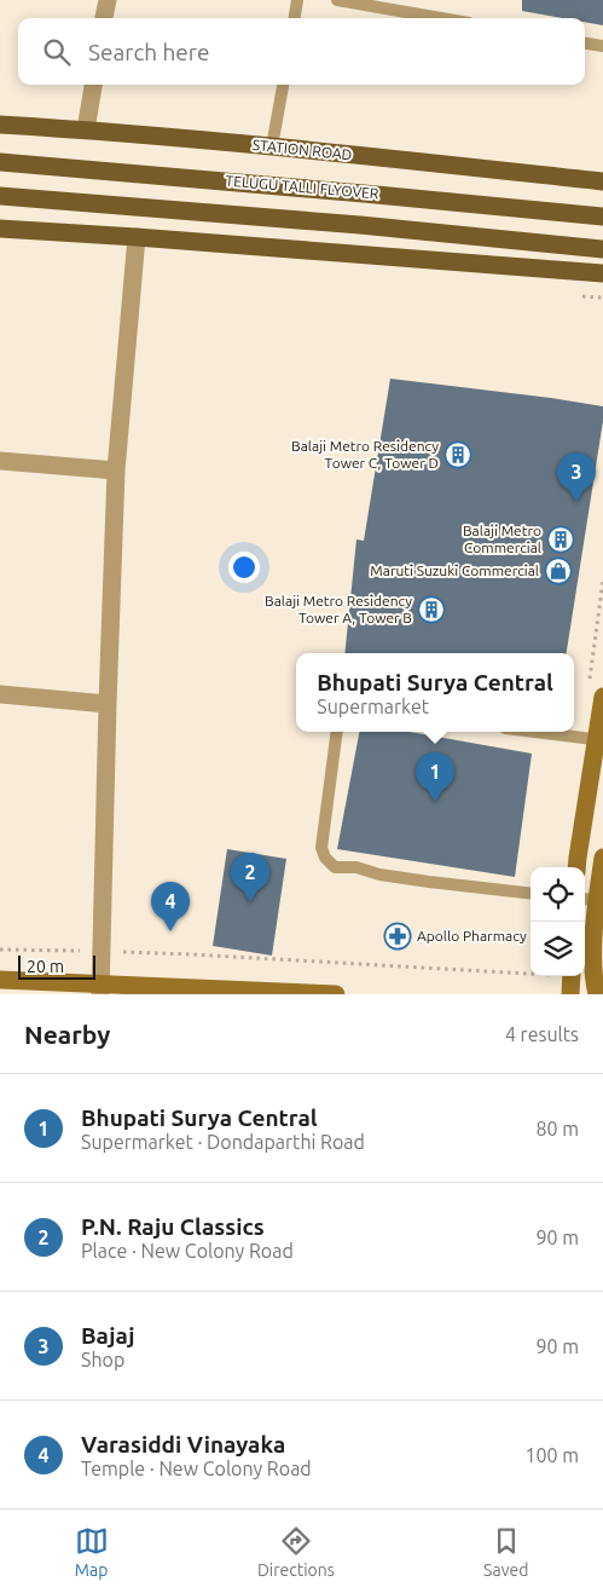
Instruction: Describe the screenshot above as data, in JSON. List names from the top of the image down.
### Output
{
  "streets": {
    "main road": ["STATION ROAD", "TELUGU TALLI FLYOVER"]
  },
  "places": {
    "building": ["Balaji Metro Residency Tower C, Tower D", "Balaji Metro Commercial", "Balaji Metro Residency Tower A, Tower B"],
    "shop": ["Maruti Suzuki Commercial"],
    "pharmacy": ["Apollo Pharmacy"]
  },
  "scale_bar": "20 m",
  "page": {
    "search": "Search here",
    "pins": [
      "3",
      "1",
      "2",
      "4"
    ],
    "popup": ["Bhupati Surya Central", "Supermarket"],
    "scale": "20 m",
    "heading": ["Nearby", "4 results"],
    "list": [
      {
        "mark": "1",
        "name": "Bhupati Surya Central",
        "note": "Supermarket · Dondaparthi Road",
        "value": "80 m"
      },
      {
        "mark": "2",
        "name": "P.N. Raju Classics",
        "note": "Place · New Colony Road",
        "value": "90 m"
      },
      {
        "mark": "3",
        "name": "Bajaj",
        "note": "Shop",
        "value": "90 m"
      },
      {
        "mark": "4",
        "name": "Varasiddi Vinayaka",
        "note": "Temple · New Colony Road",
        "value": "100 m"
      }
    ],
    "nav": ["Map", "Directions", "Saved"]
  }
}
